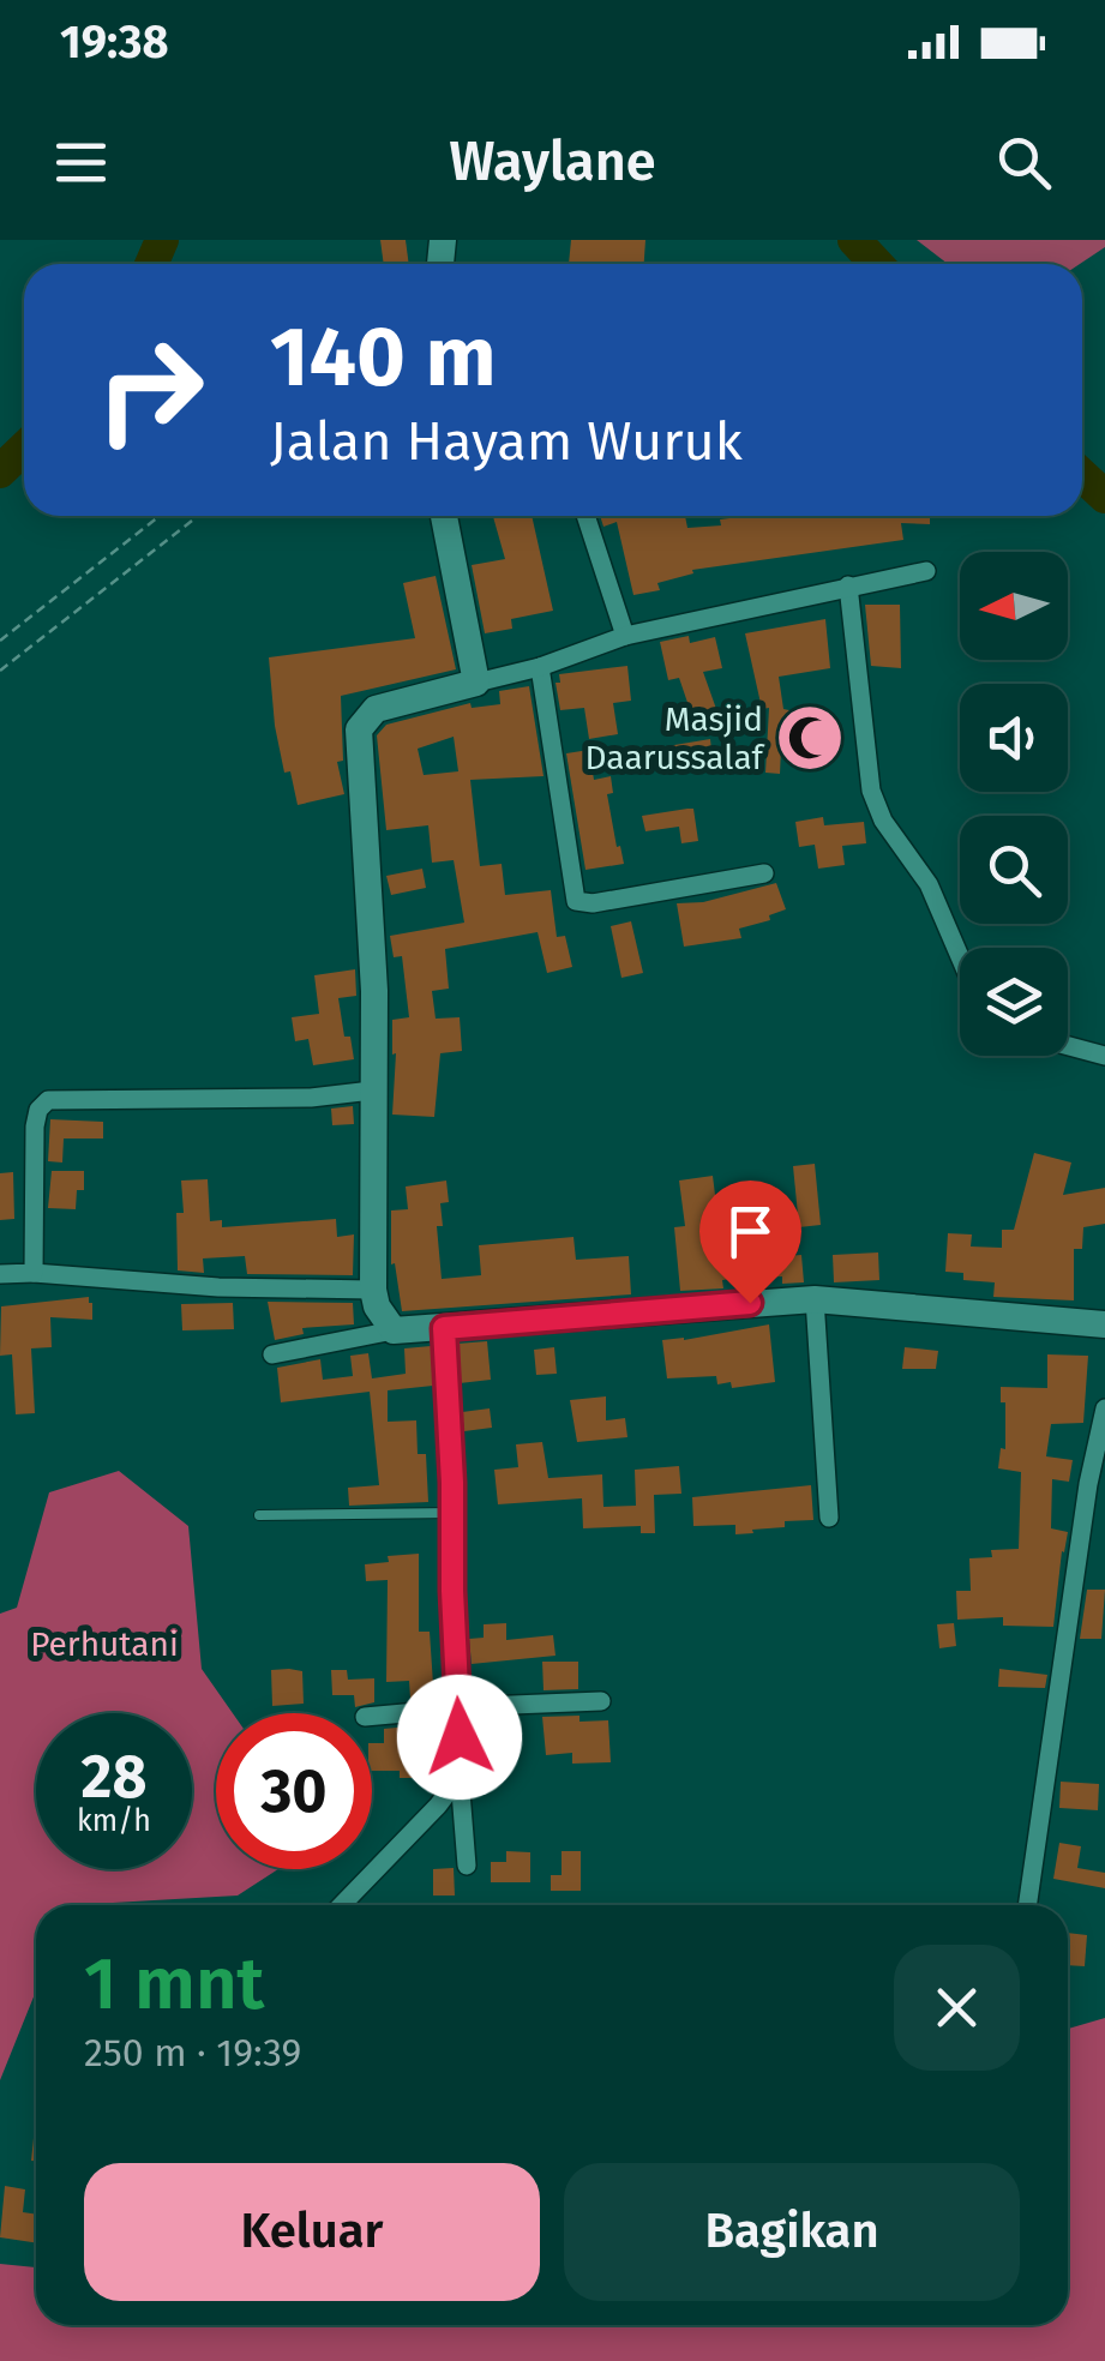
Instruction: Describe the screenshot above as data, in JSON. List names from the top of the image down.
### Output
{
  "parks": ["Perhutani"],
  "places": {
    "mosque": ["Masjid Daarussalaf"]
  },
  "north": "left",
  "page": {
    "status": "19:38",
    "header": "Waylane",
    "turn": ["140 m", "Jalan Hayam Wuruk"],
    "speed": "28 km/h",
    "limit": "30",
    "heading": ["1 mnt", "250 m · 19:39"],
    "buttons": ["Keluar", "Bagikan"]
  }
}
